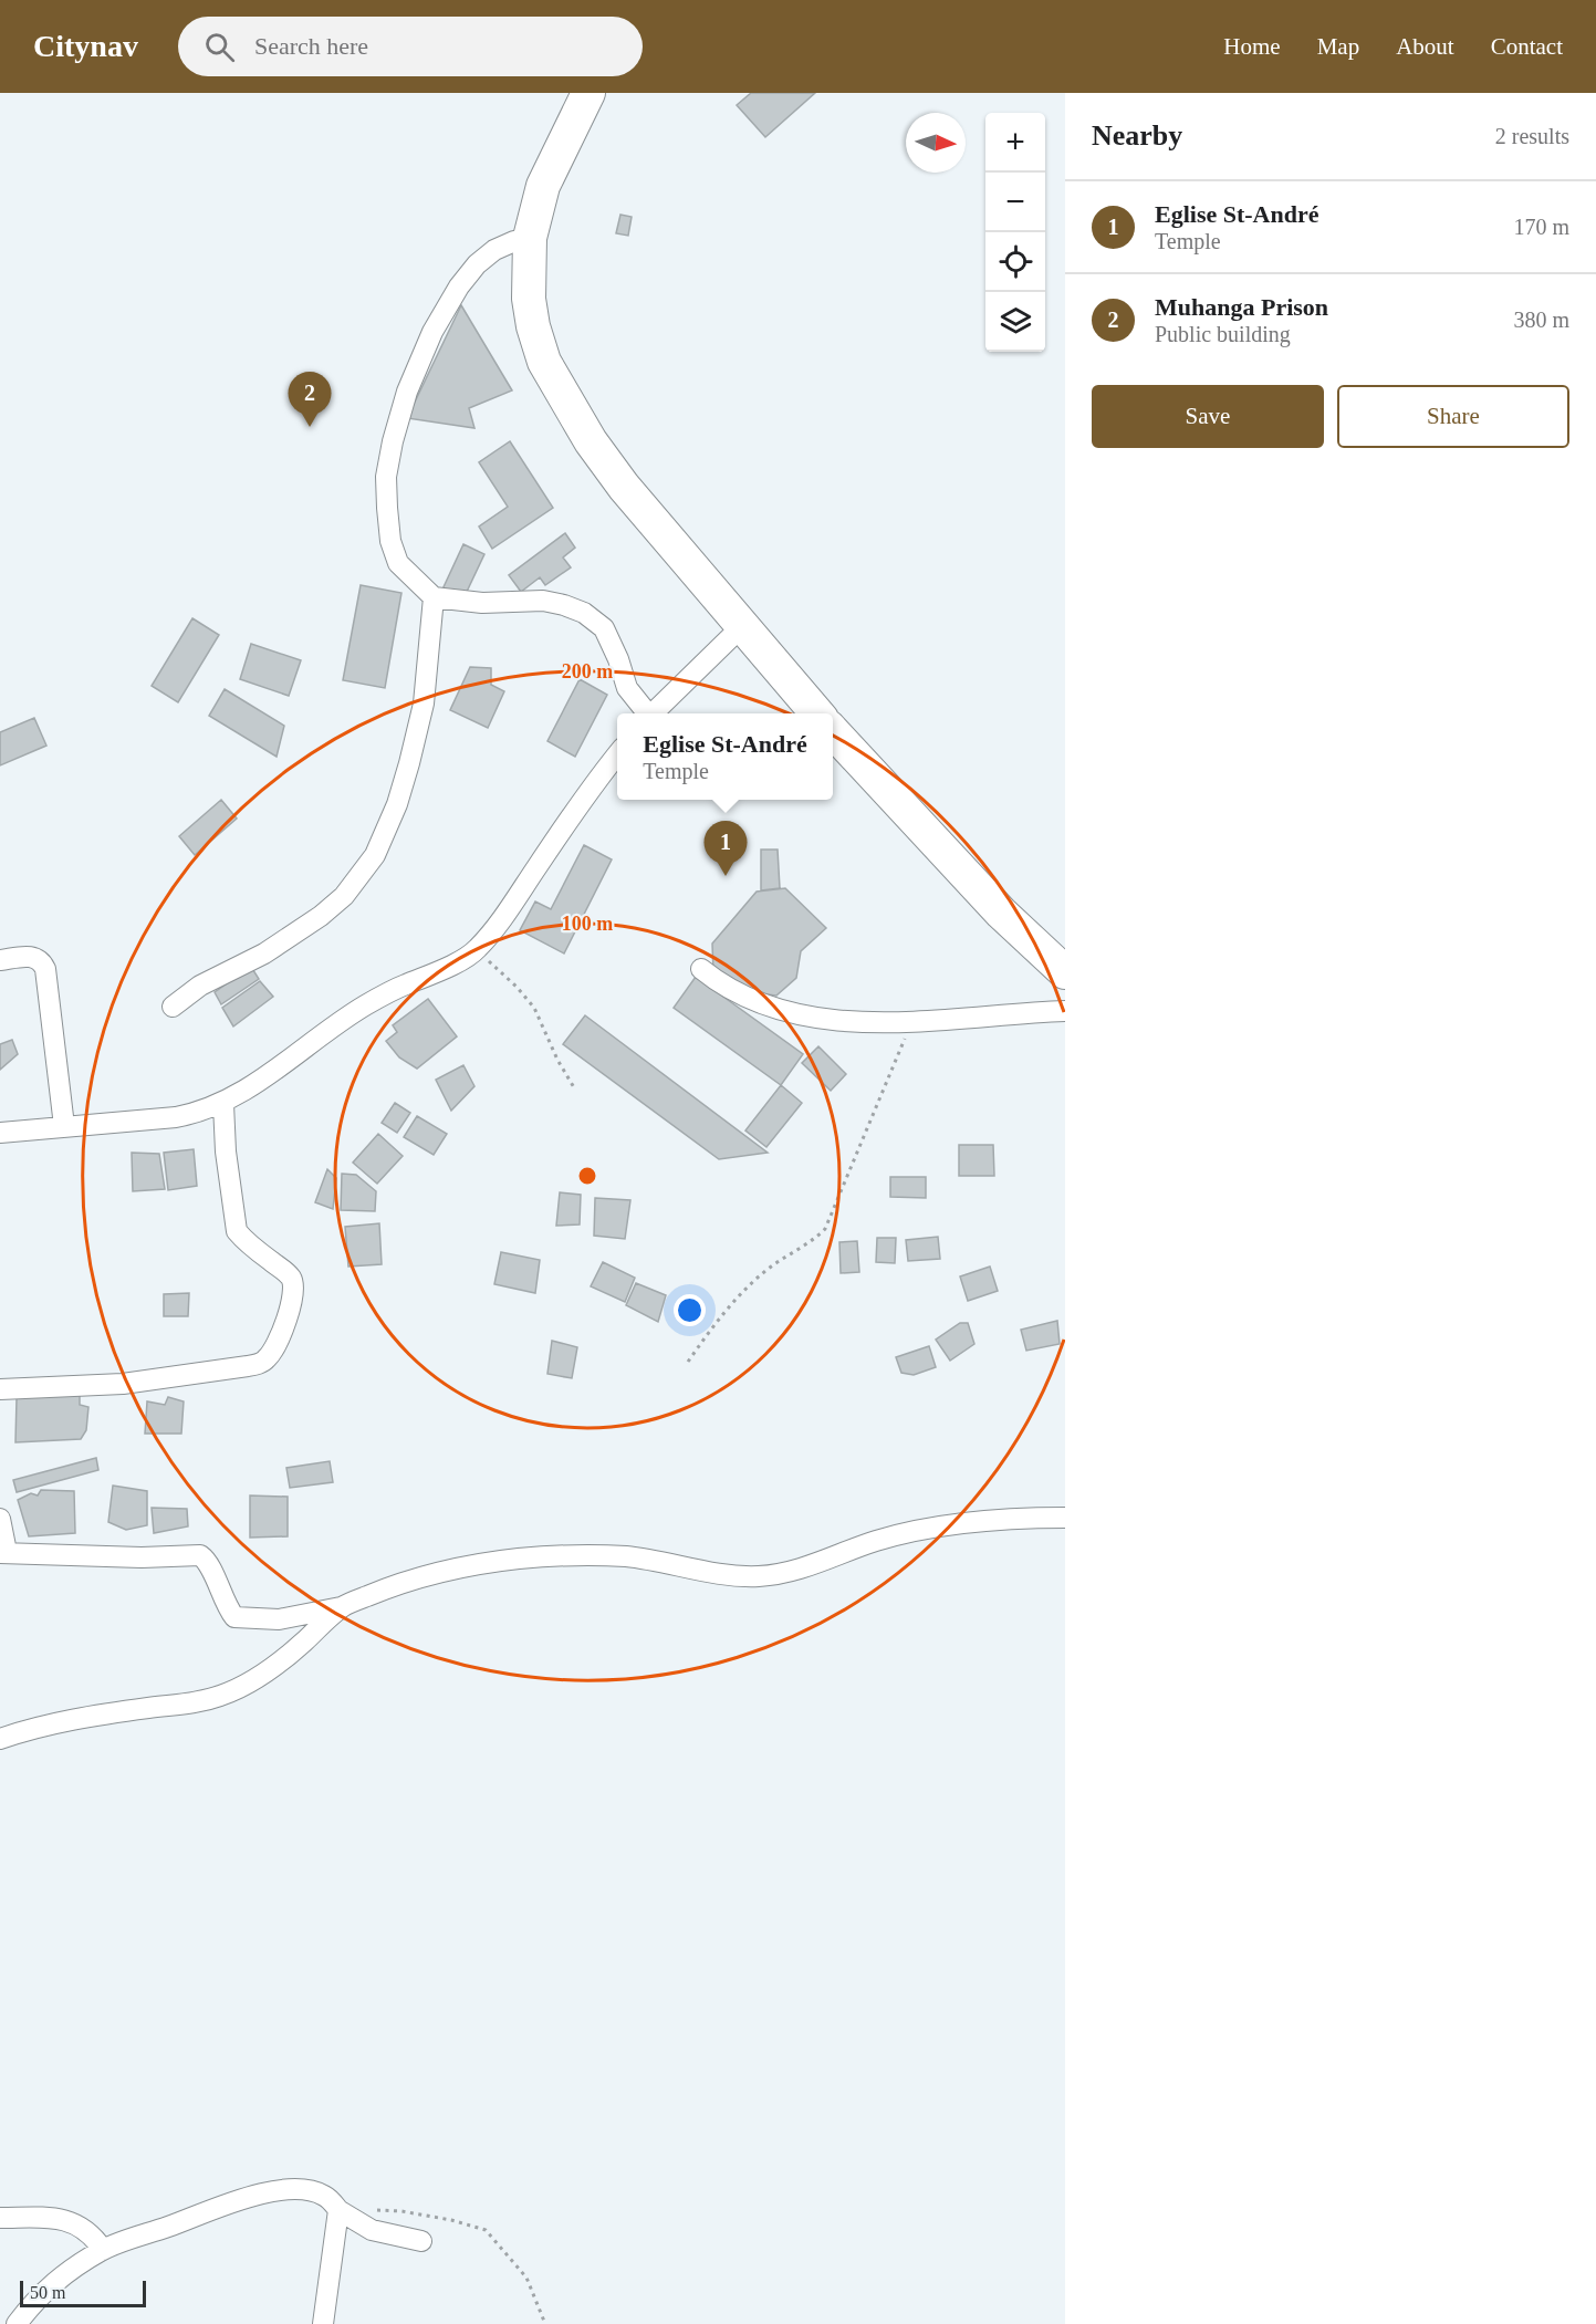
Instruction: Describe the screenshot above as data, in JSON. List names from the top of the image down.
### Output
{
  "scale_bar": "50 m",
  "north": "right",
  "page": {
    "header": "Citynav",
    "search": "Search here",
    "nav": [
      "Home",
      "Map",
      "About",
      "Contact"
    ],
    "heading": ["Nearby", "2 results"],
    "map_buttons": ["+", "−"],
    "list": [
      {
        "mark": "1",
        "name": "Eglise St-André",
        "note": "Temple",
        "value": "170 m"
      },
      {
        "mark": "2",
        "name": "Muhanga Prison",
        "note": "Public building",
        "value": "380 m"
      }
    ],
    "buttons": ["Save", "Share"],
    "pins": ["2", "1"],
    "popup": ["Eglise St-André", "Temple"],
    "scale": "50 m"
  },
  "rings": ["200 m", "100 m"]
}
